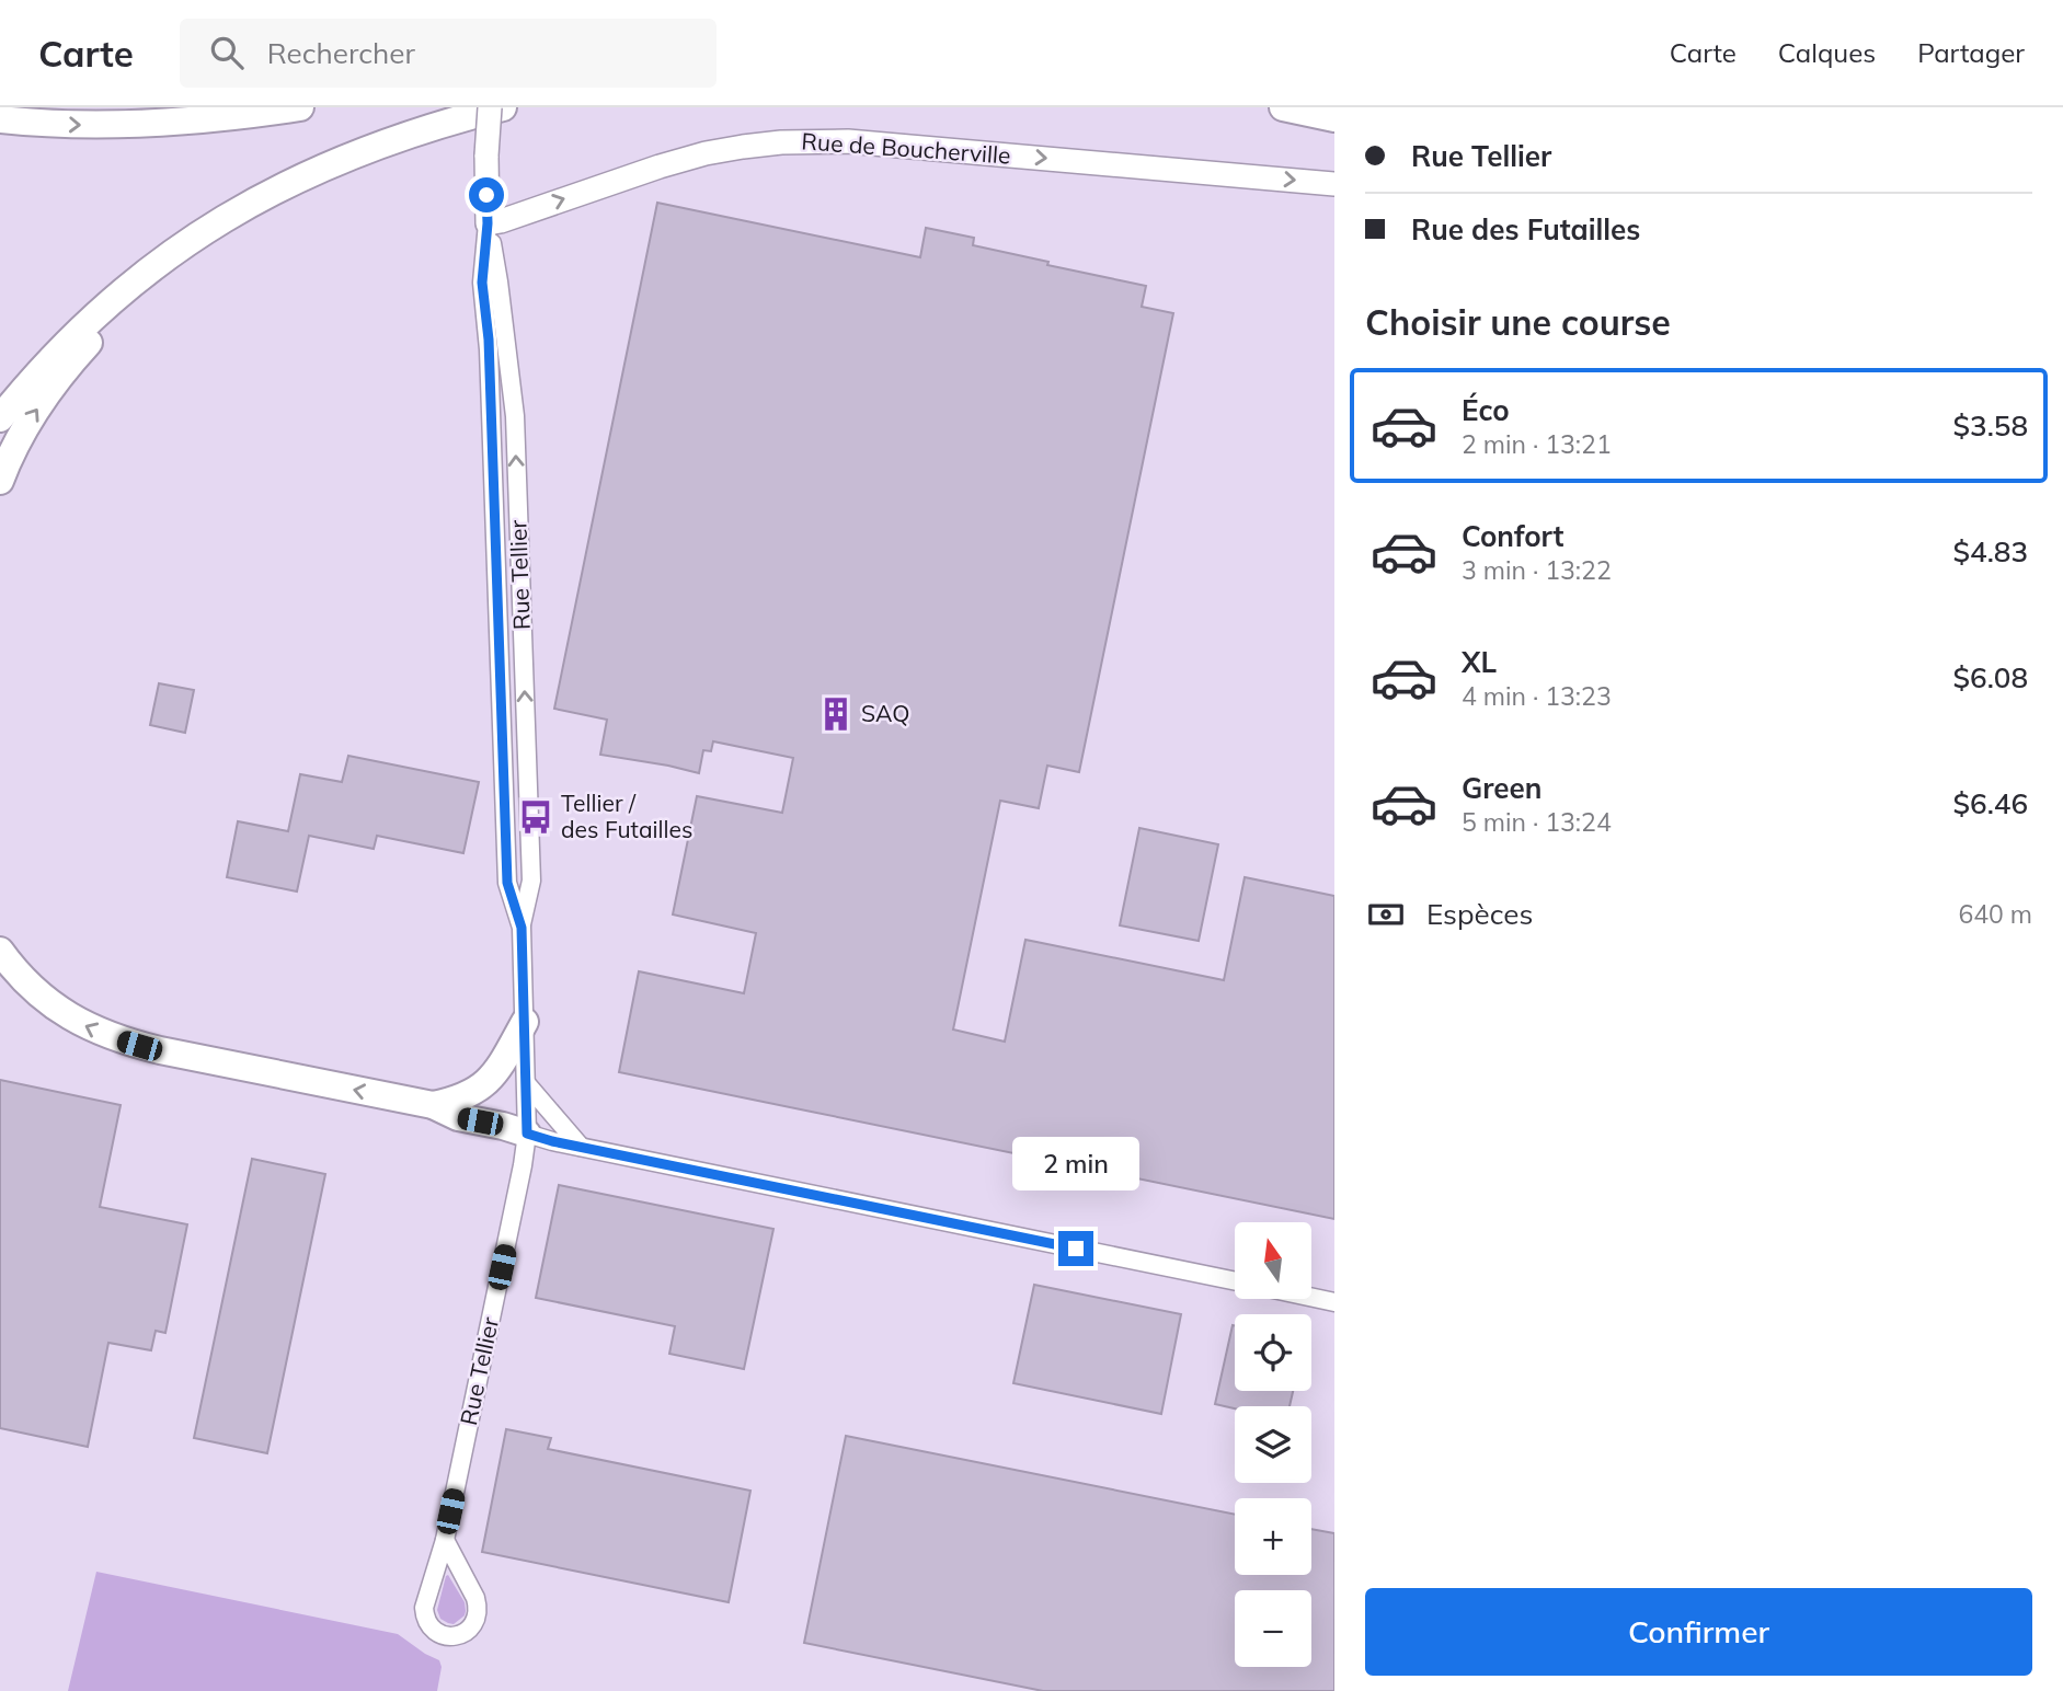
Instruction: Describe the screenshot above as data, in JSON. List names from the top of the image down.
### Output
{
  "streets": {
    "main road": ["Rue de Boucherville", "Rue Tellier"]
  },
  "crossings": [
    ["Rue de Boucherville", "Rue Tellier"]
  ],
  "one_way": ["Rue de Boucherville"],
  "places": {
    "building": ["SAQ"],
    "bus stop": ["Tellier / des Futailles"]
  },
  "north": "top",
  "page": {
    "header": "Carte",
    "search": "Rechercher",
    "nav": ["Carte", "Calques", "Partager"],
    "banner": ["Rue Tellier", "Rue des Futailles"],
    "heading": "Choisir une course",
    "list": [
      {
        "name": "Éco",
        "note": "2 min · 13:21",
        "value": "$3.58"
      },
      {
        "name": "Confort",
        "note": "3 min · 13:22",
        "value": "$4.83"
      },
      {
        "name": "XL",
        "note": "4 min · 13:23",
        "value": "$6.08"
      },
      {
        "name": "Green",
        "note": "5 min · 13:24",
        "value": "$6.46"
      }
    ],
    "pay": ["Espèces", "640 m"],
    "bubble": "2 min",
    "map_buttons": ["+", "−"],
    "buttons": "Confirmer"
  }
}
